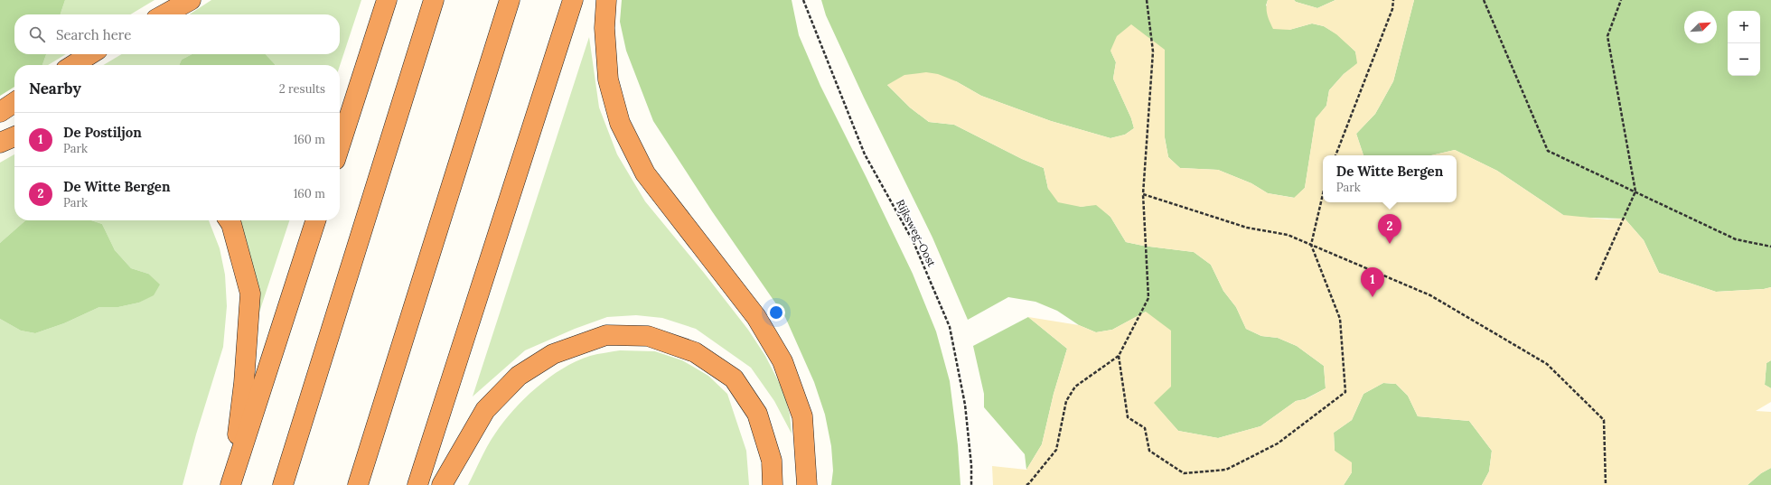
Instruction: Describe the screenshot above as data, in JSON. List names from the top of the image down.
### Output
{
  "streets": {
    "path": ["Rijksweg-Oost"]
  },
  "north": "top right",
  "page": {
    "map_buttons": ["+", "−"],
    "search": "Search here",
    "heading": ["Nearby", "2 results"],
    "list": [
      {
        "mark": "1",
        "name": "De Postiljon",
        "note": "Park",
        "value": "160 m"
      },
      {
        "mark": "2",
        "name": "De Witte Bergen",
        "note": "Park",
        "value": "160 m"
      }
    ],
    "popup": ["De Witte Bergen", "Park"],
    "pins": ["2", "1"]
  }
}
